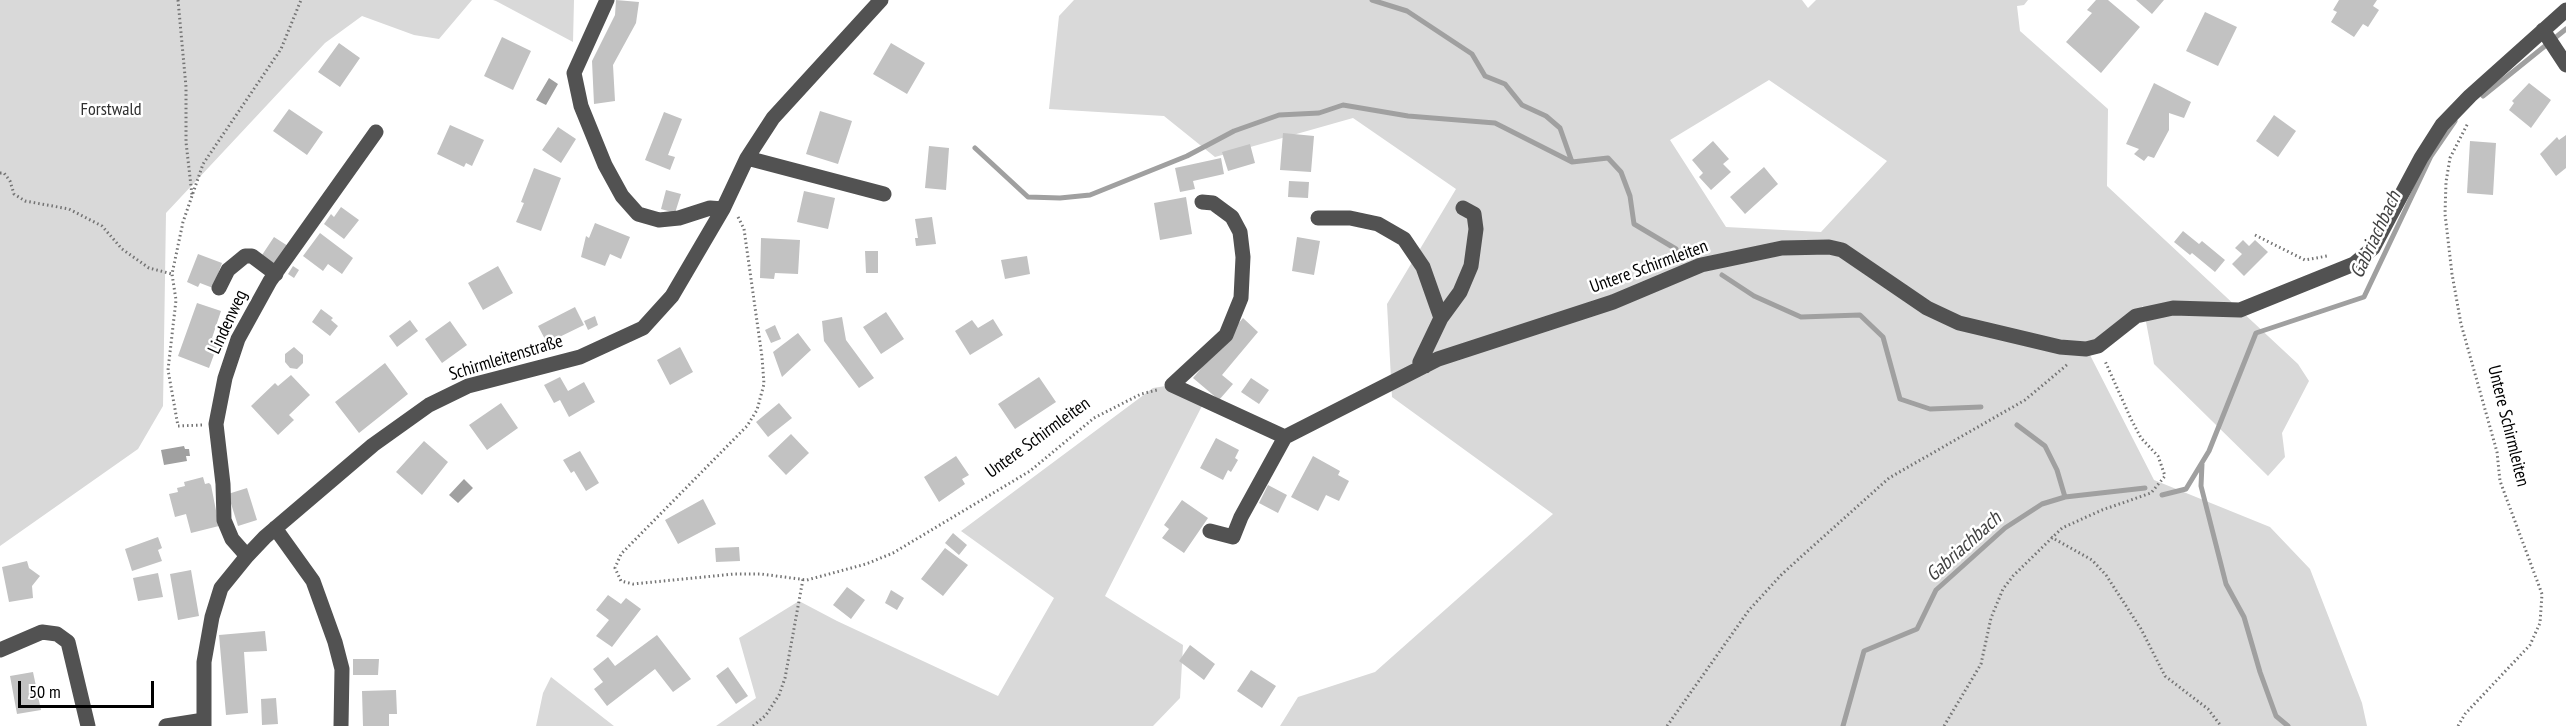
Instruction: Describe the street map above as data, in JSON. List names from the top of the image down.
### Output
{
  "streets": {
    "street": ["Untere Schirmleiten", "Lindenweg", "Schirmleitenstraße"]
  },
  "crossings": [
    ["Untere Schirmleiten", "Schirmleitenstraße"],
    ["Lindenweg", "Schirmleitenstraße"]
  ],
  "water": ["Gabriachbach"],
  "parks": ["Forstwald"],
  "scale_bar": "50 m"
}
